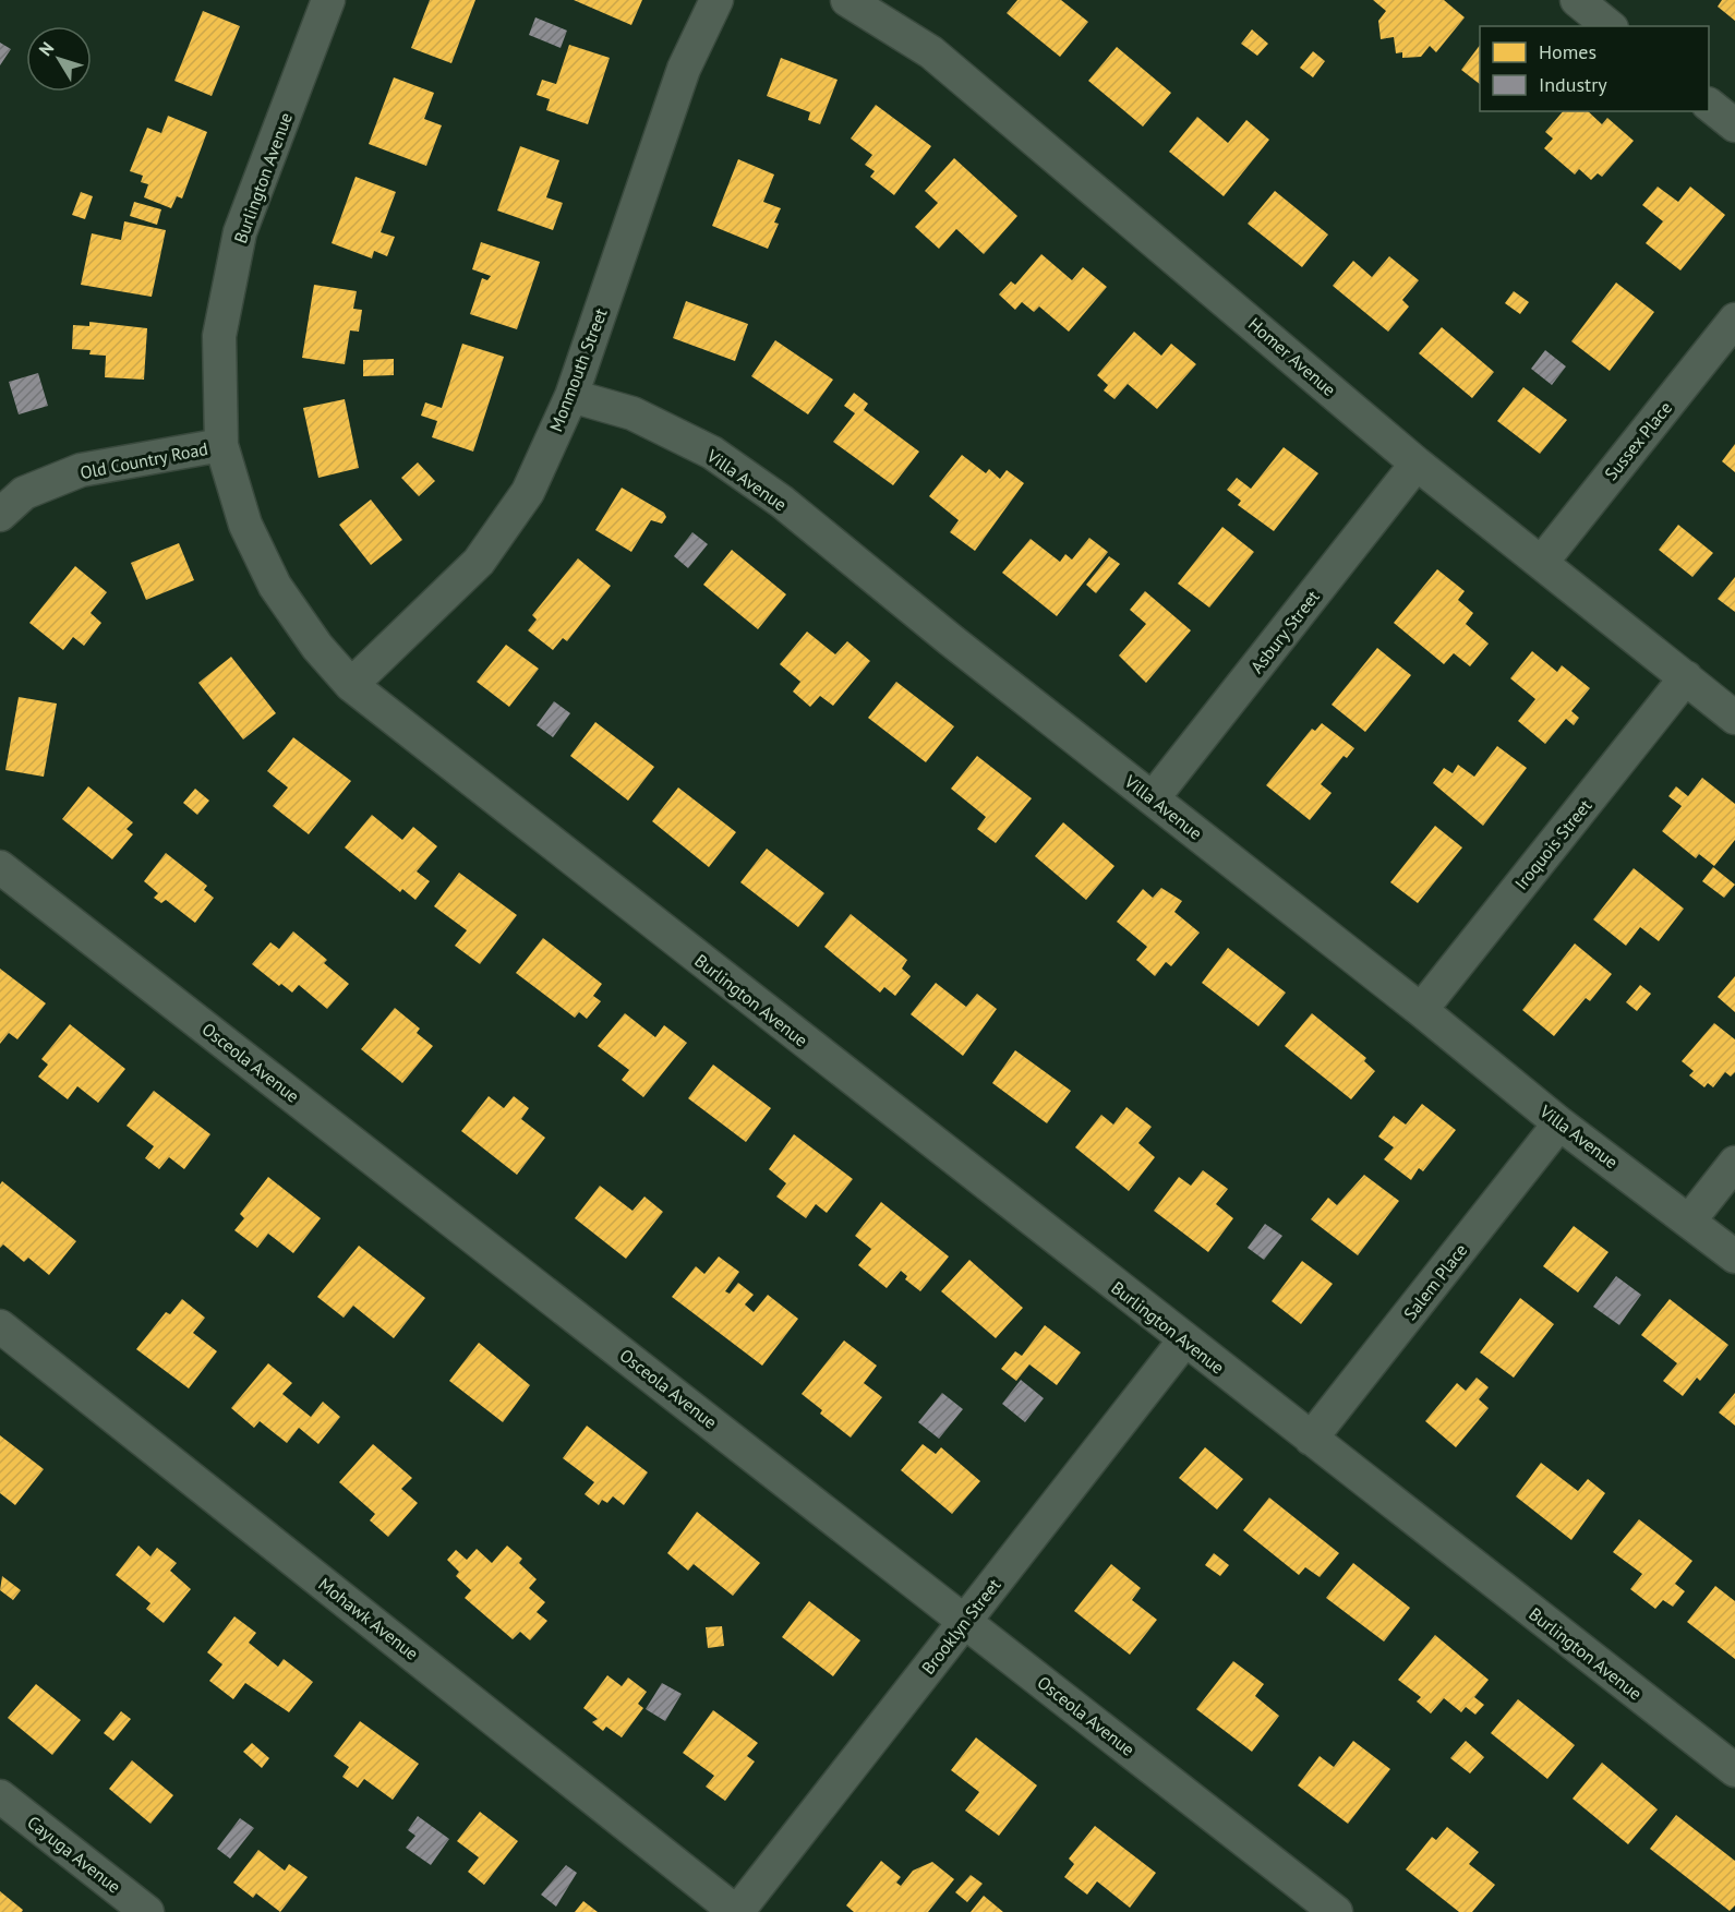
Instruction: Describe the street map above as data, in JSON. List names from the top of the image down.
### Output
{
  "streets": {
    "street": [
      "Burlington Avenue",
      "Homer Avenue",
      "Monmouth Street",
      "Sussex Place",
      "Old Country Road",
      "Villa Avenue",
      "Asbury Street",
      "Iroquois Street",
      "Osceola Avenue",
      "Salem Place",
      "Mohawk Avenue",
      "Brooklyn Street",
      "Cayuga Avenue"
    ]
  },
  "crossings": [
    ["Burlington Avenue", "Monmouth Street"],
    ["Burlington Avenue", "Old Country Road"],
    ["Burlington Avenue", "Salem Place"],
    ["Burlington Avenue", "Brooklyn Street"],
    ["Homer Avenue", "Sussex Place"],
    ["Homer Avenue", "Asbury Street"],
    ["Homer Avenue", "Iroquois Street"],
    ["Monmouth Street", "Villa Avenue"],
    ["Villa Avenue", "Asbury Street"],
    ["Villa Avenue", "Iroquois Street"],
    ["Villa Avenue", "Salem Place"],
    ["Osceola Avenue", "Brooklyn Street"],
    ["Mohawk Avenue", "Brooklyn Street"]
  ],
  "legend": ["Homes", "Industry"],
  "north": "top left"
}
